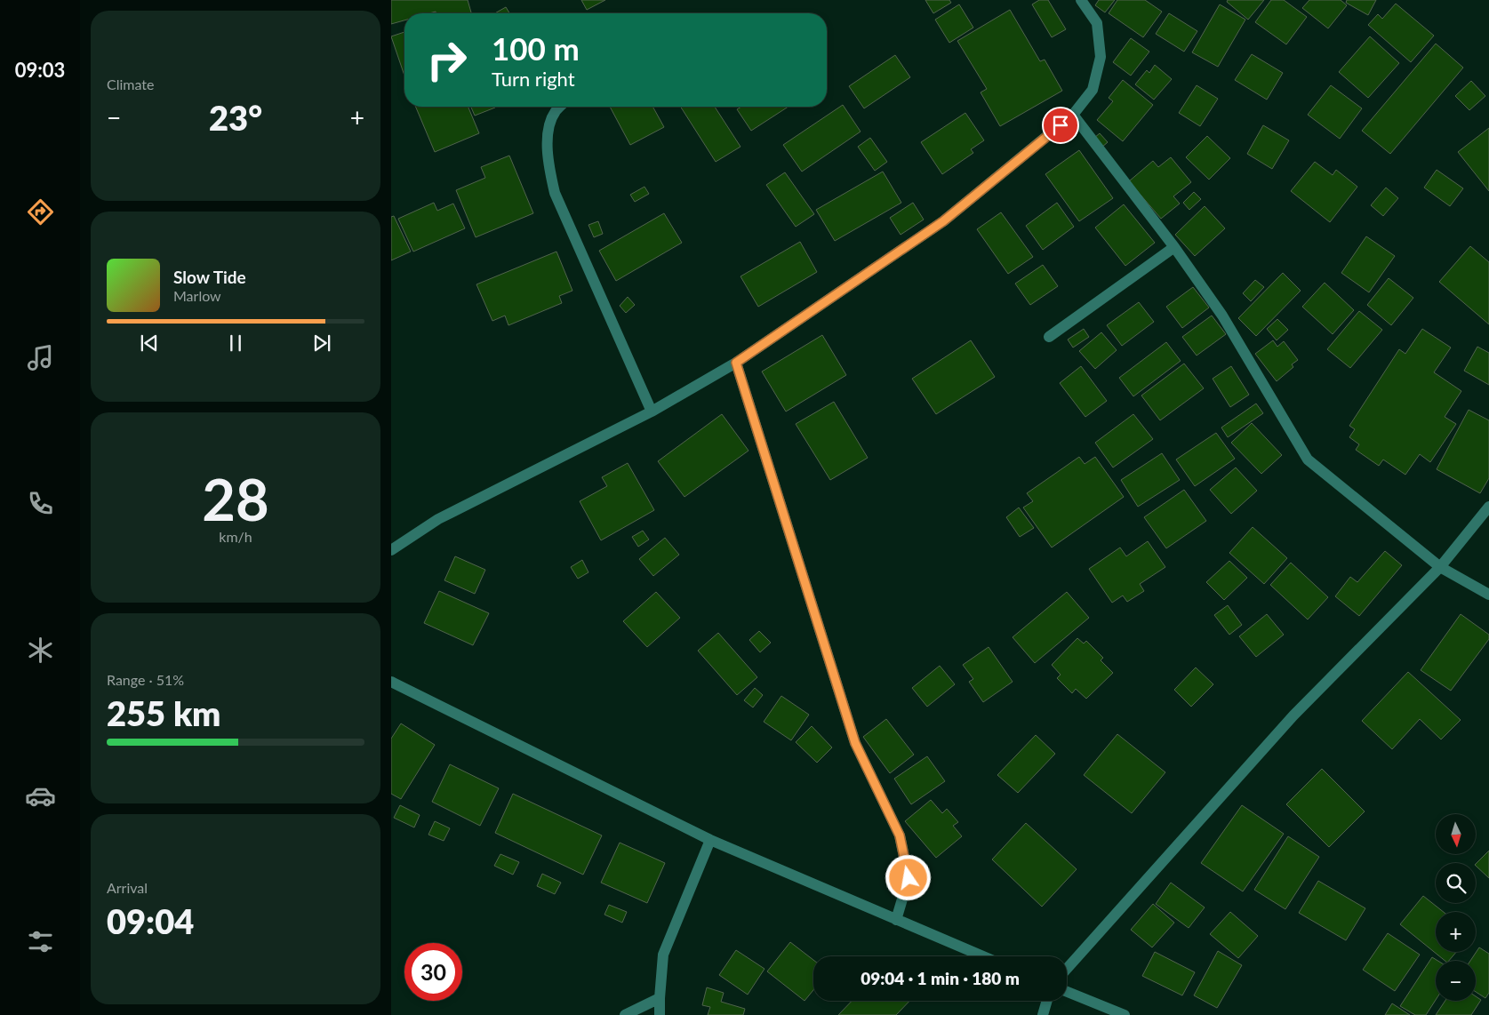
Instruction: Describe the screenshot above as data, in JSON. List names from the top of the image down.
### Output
{
  "north": "bottom",
  "page": {
    "tabs": "09:03",
    "tile": [
      "Climate",
      ["28", "km/h"],
      ["Range · 51%", "255 km"],
      ["Arrival", "09:04"]
    ],
    "turn": ["100 m", "Turn right"],
    "heat": ["−", "23°", "+"],
    "song": ["Slow Tide", "Marlow"],
    "map_buttons": ["+", "−"],
    "limit": "30",
    "trip": "09:04 · 1 min · 180 m"
  }
}
